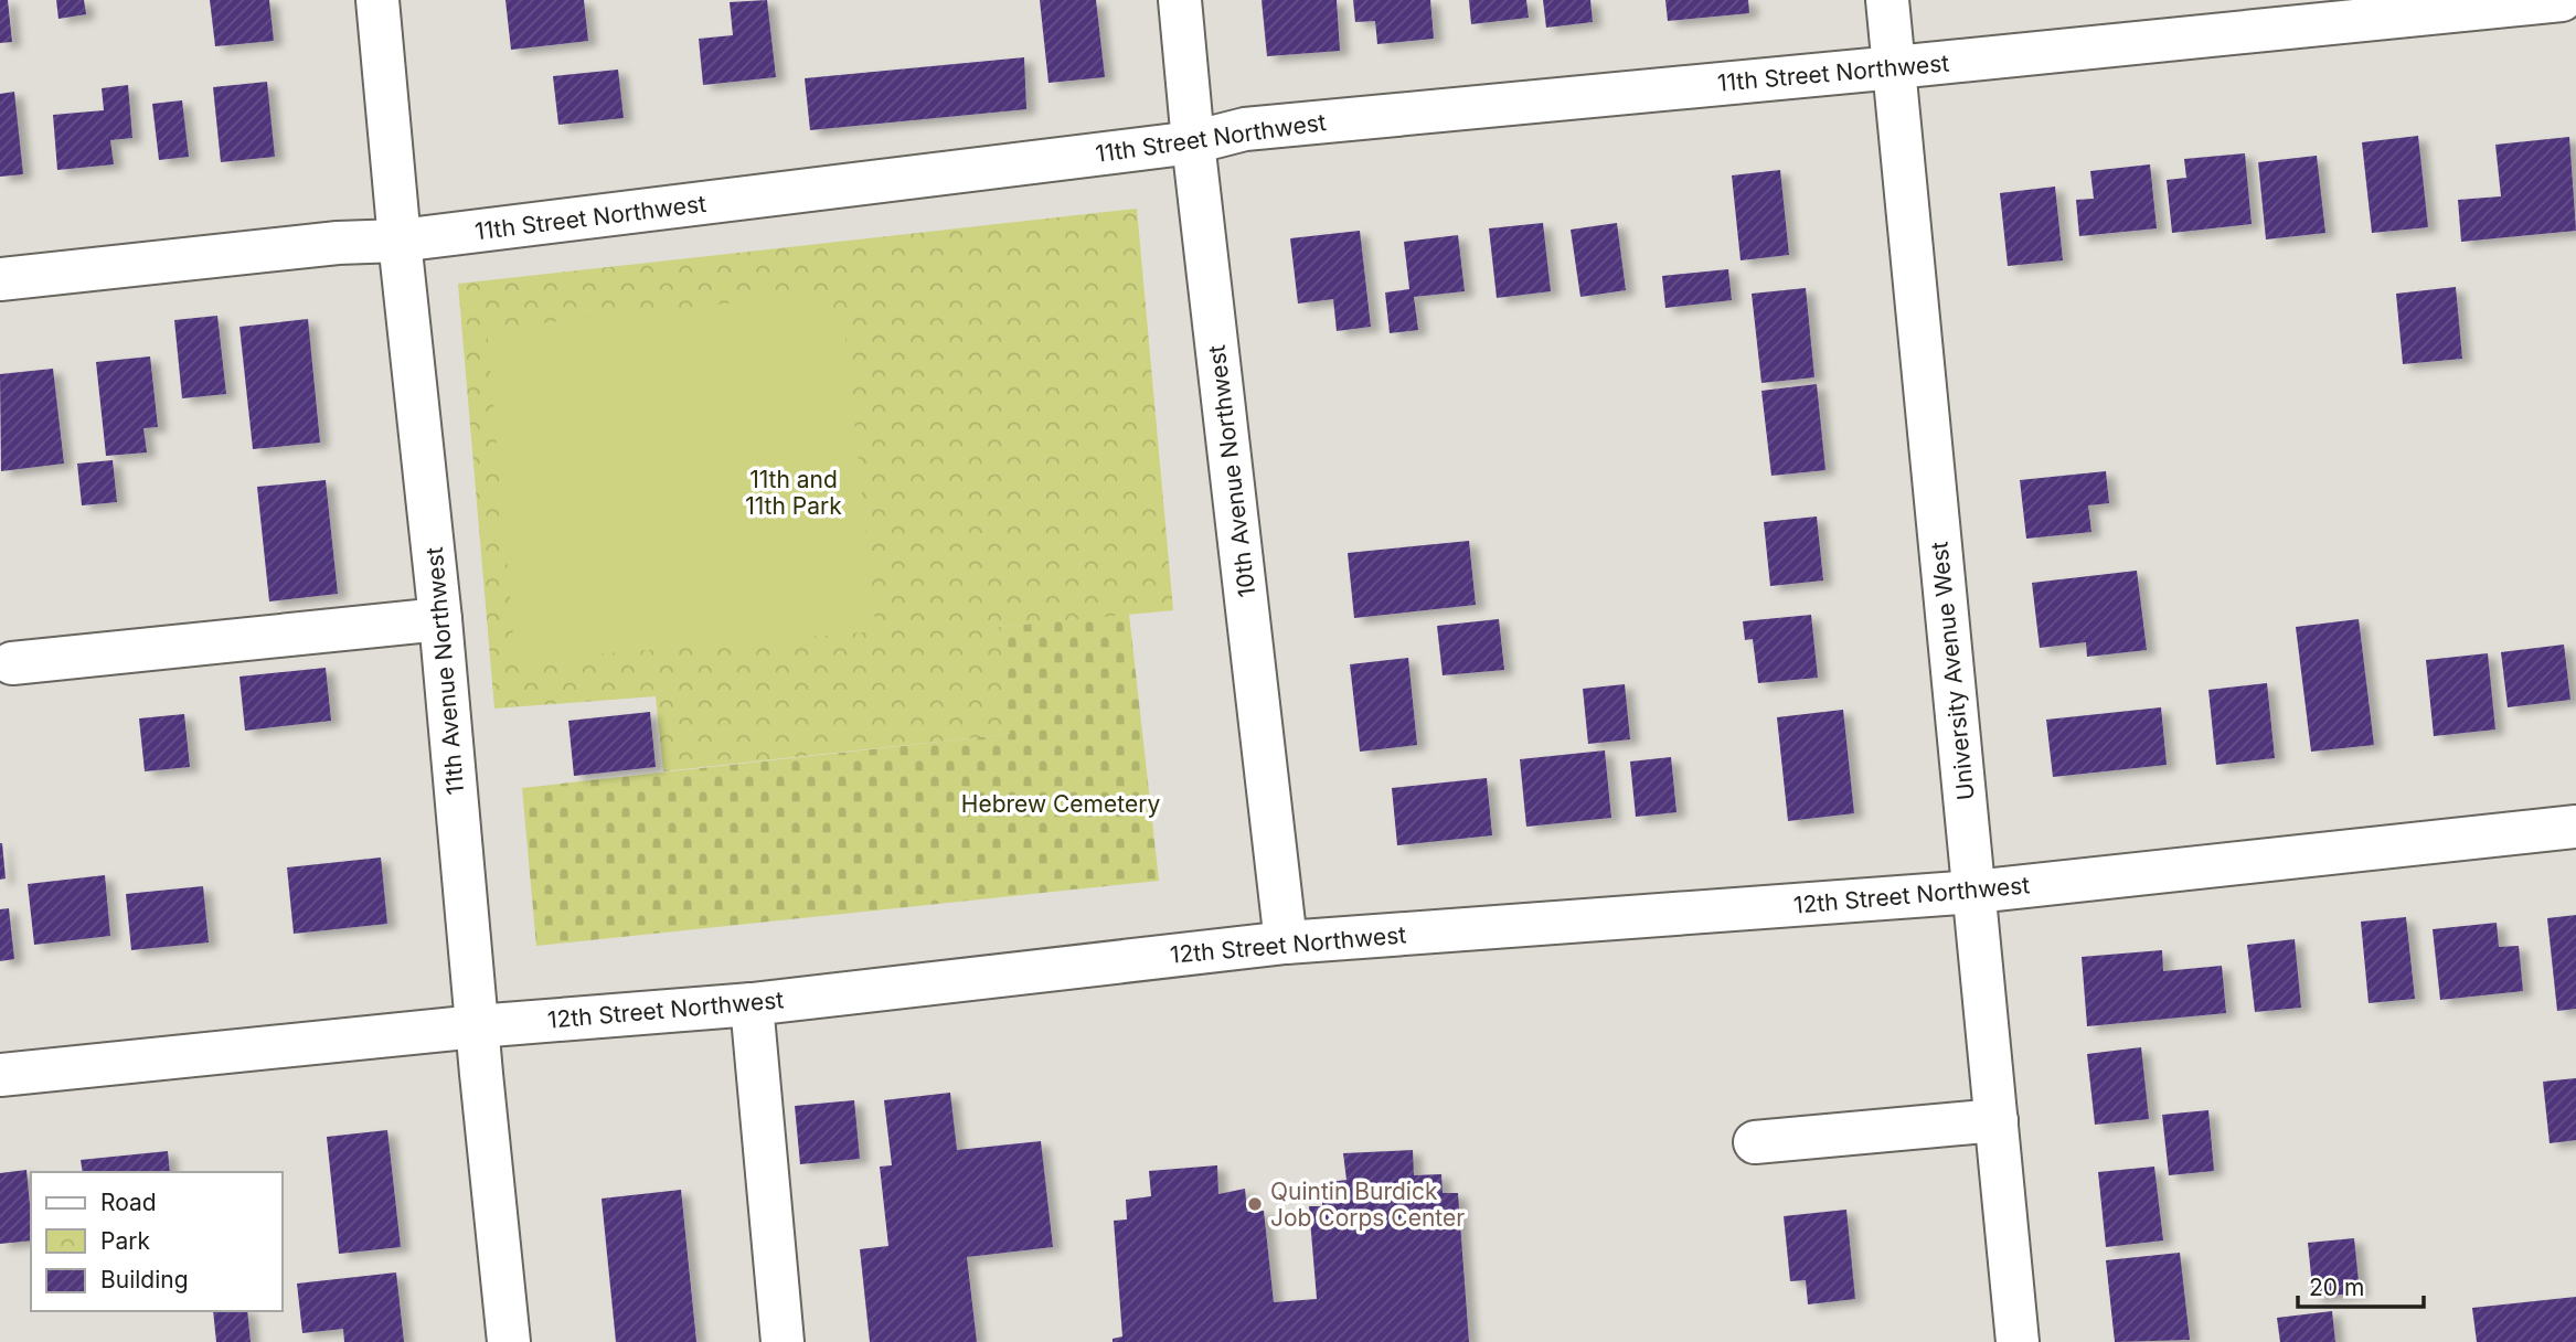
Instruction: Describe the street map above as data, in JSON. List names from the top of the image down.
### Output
{
  "streets": {
    "street": [
      "11th Street Northwest",
      "10th Avenue Northwest",
      "11th Avenue Northwest",
      "University Avenue West",
      "12th Street Northwest"
    ]
  },
  "crossings": [
    ["11th Street Northwest", "10th Avenue Northwest"],
    ["11th Street Northwest", "11th Avenue Northwest"],
    ["11th Street Northwest", "University Avenue West"],
    ["10th Avenue Northwest", "12th Street Northwest"],
    ["11th Avenue Northwest", "12th Street Northwest"],
    ["University Avenue West", "12th Street Northwest"]
  ],
  "parks": ["11th and 11th Park", "Hebrew Cemetery"],
  "places": ["Quintin Burdick Job Corps Center"],
  "legend": ["Road", "Park", "Building"],
  "scale_bar": "20 m"
}
